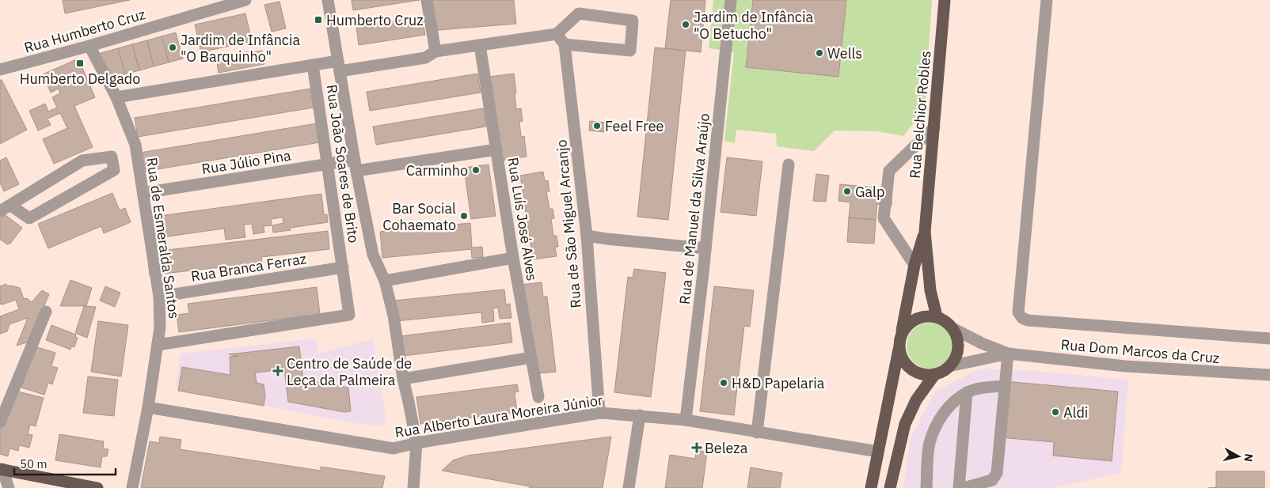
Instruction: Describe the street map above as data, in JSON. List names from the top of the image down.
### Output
{
  "streets": {
    "main road": ["Rua Belchior Robles"],
    "street": [
      "Rua Humberto Cruz",
      "Rua Júlio Pina",
      "Rua João Soares de Brito",
      "Rua de Manuel da Silva Araújo",
      "Rua Luís José Alves",
      "Rua de São Miguel Arcanjo",
      "Rua de Esmeralda Santos",
      "Rua Branca Ferraz",
      "Rua Dom Marcos da Cruz",
      "Rua Alberto Laura Moreira Júnior"
    ]
  },
  "crossings": [
    ["Rua Humberto Cruz", "Rua de Esmeralda Santos"],
    ["Rua Belchior Robles", "Rua Dom Marcos da Cruz"],
    ["Rua Júlio Pina", "Rua João Soares de Brito"],
    ["Rua Júlio Pina", "Rua Luís José Alves"],
    ["Rua Júlio Pina", "Rua de Esmeralda Santos"],
    ["Rua João Soares de Brito", "Rua Branca Ferraz"],
    ["Rua de Manuel da Silva Araújo", "Rua Alberto Laura Moreira Júnior"],
    ["Rua de São Miguel Arcanjo", "Rua Alberto Laura Moreira Júnior"],
    ["Rua de Esmeralda Santos", "Rua Branca Ferraz"],
    ["Rua de Esmeralda Santos", "Rua Alberto Laura Moreira Júnior"]
  ],
  "places": {
    "transit": ["Humberto Cruz", "Humberto Delgado"],
    "other": [
      "Jardim de Infância \"O Betucho\"",
      "Jardim de Infância \"O Barquinho\"",
      "Wells",
      "Feel Free",
      "Carminho",
      "Galp",
      "Bar Social Cohaemato",
      "H&D Papelaria",
      "Aldi"
    ],
    "health": ["Centro de Saúde de Leça da Palmeira", "Beleza"]
  },
  "scale_bar": "50 m",
  "north": "right"
}
